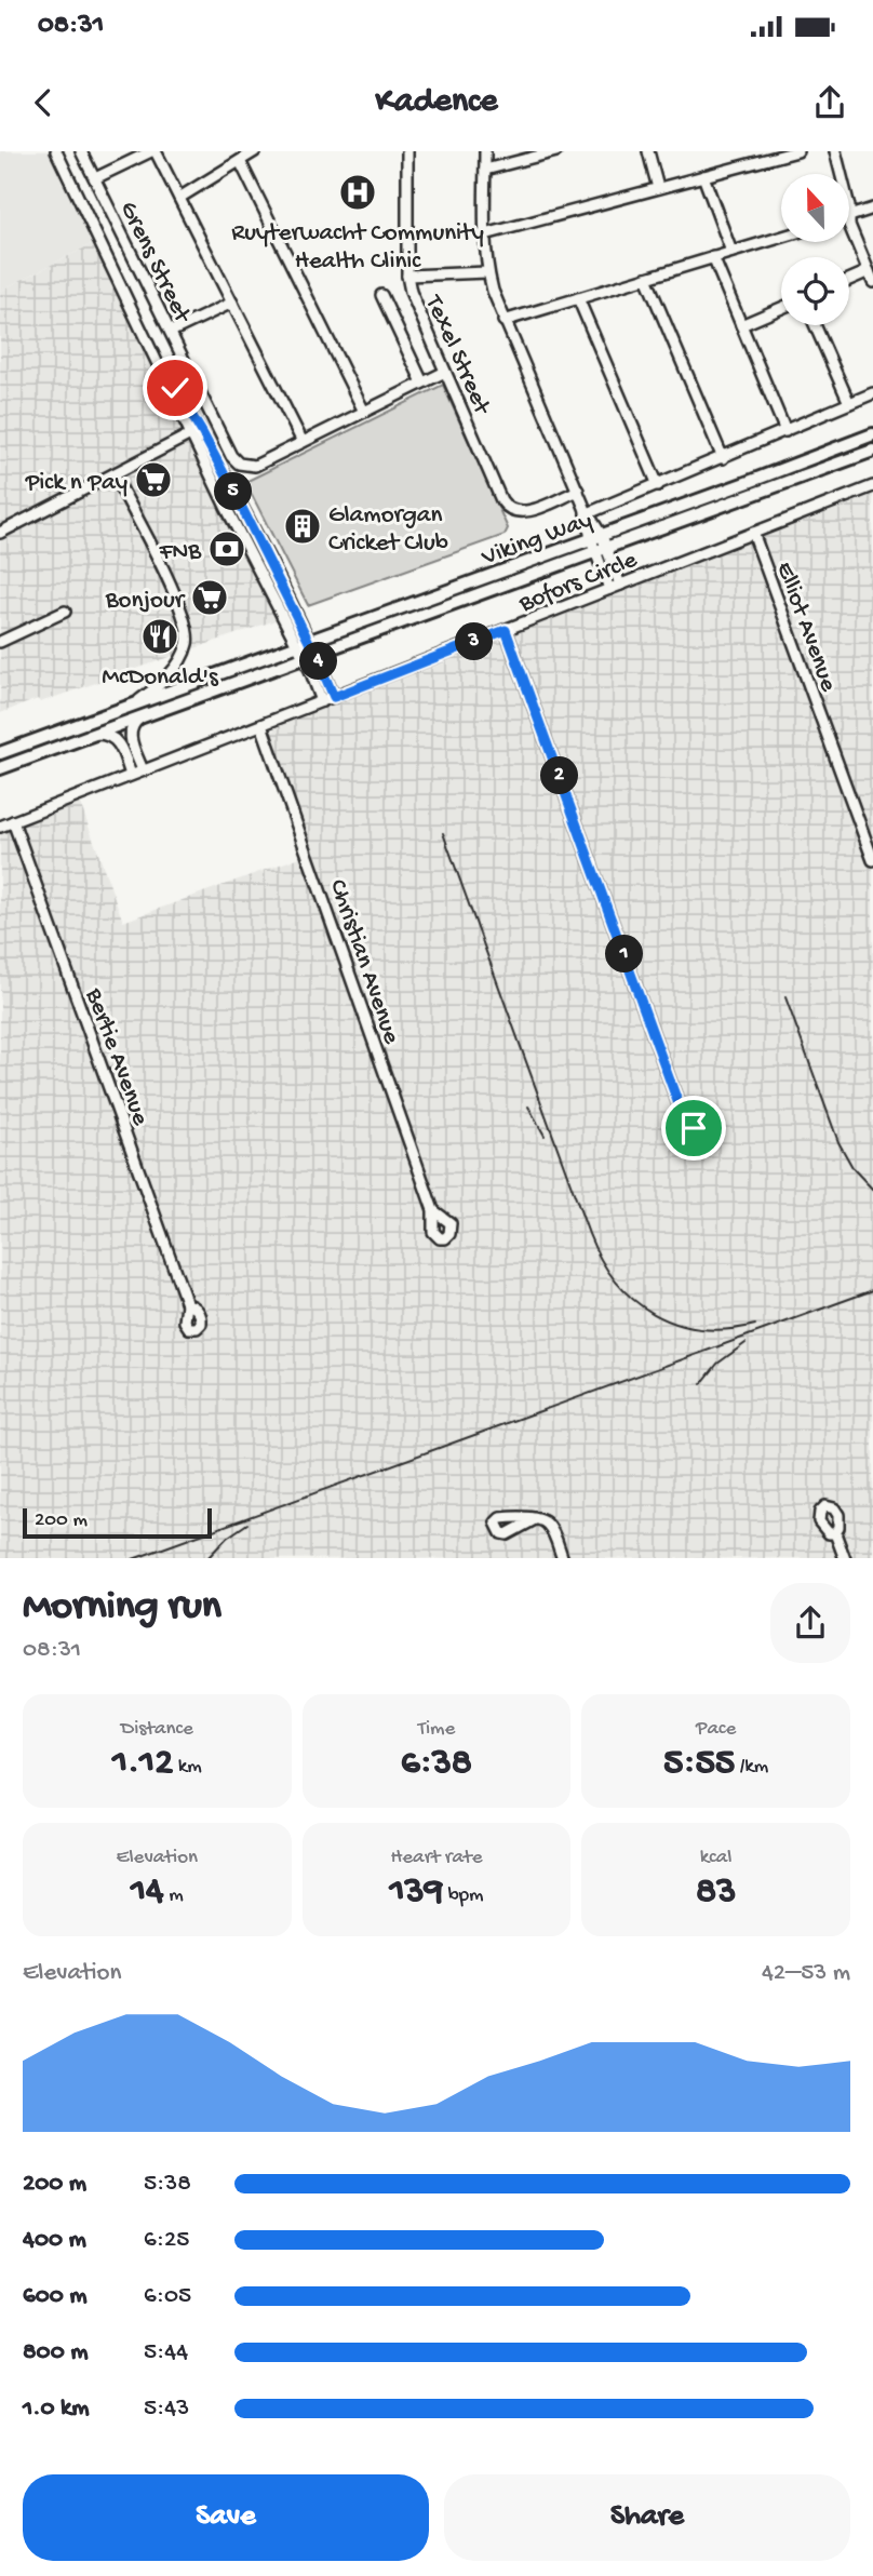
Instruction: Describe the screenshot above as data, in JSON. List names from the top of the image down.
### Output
{
  "streets": {
    "main road": ["Viking Way"],
    "street": [
      "Grens Street",
      "Texel Street",
      "Bofors Circle",
      "Elliot Avenue",
      "Christian Avenue",
      "Bertie Avenue"
    ]
  },
  "crossings": [
    ["Bofors Circle", "Elliot Avenue"],
    ["Bofors Circle", "Christian Avenue"],
    ["Bofors Circle", "Bertie Avenue"]
  ],
  "places": {
    "hospital": ["Ruyterwacht Community Health Clinic"],
    "supermarket": ["Pick n Pay", "Bonjour"],
    "building": ["Glamorgan Cricket Club"],
    "bank": ["FNB"],
    "restaurant": ["McDonald's"]
  },
  "scale_bar": "200 m",
  "north": "top",
  "page": {
    "status": "08:31",
    "header": "Kadence",
    "pins": [
      "5",
      "3",
      "4",
      "2",
      "1"
    ],
    "scale": "200 m",
    "heading": ["Morning run", "08:31"],
    "stats": [
      ["Distance", "1.12 km"],
      ["Time", "6:38"],
      ["Pace", "5:55 /km"],
      ["Elevation", "14 m"],
      ["Heart rate", "139 bpm"],
      ["kcal", "83"]
    ],
    "chart": ["Elevation", "42–53 m"],
    "list": [
      {
        "name": "200 m",
        "note": "5:38"
      },
      {
        "name": "400 m",
        "note": "6:25"
      },
      {
        "name": "600 m",
        "note": "6:05"
      },
      {
        "name": "800 m",
        "note": "5:44"
      },
      {
        "name": "1.0 km",
        "note": "5:43"
      }
    ],
    "buttons": ["Save", "Share"]
  }
}
